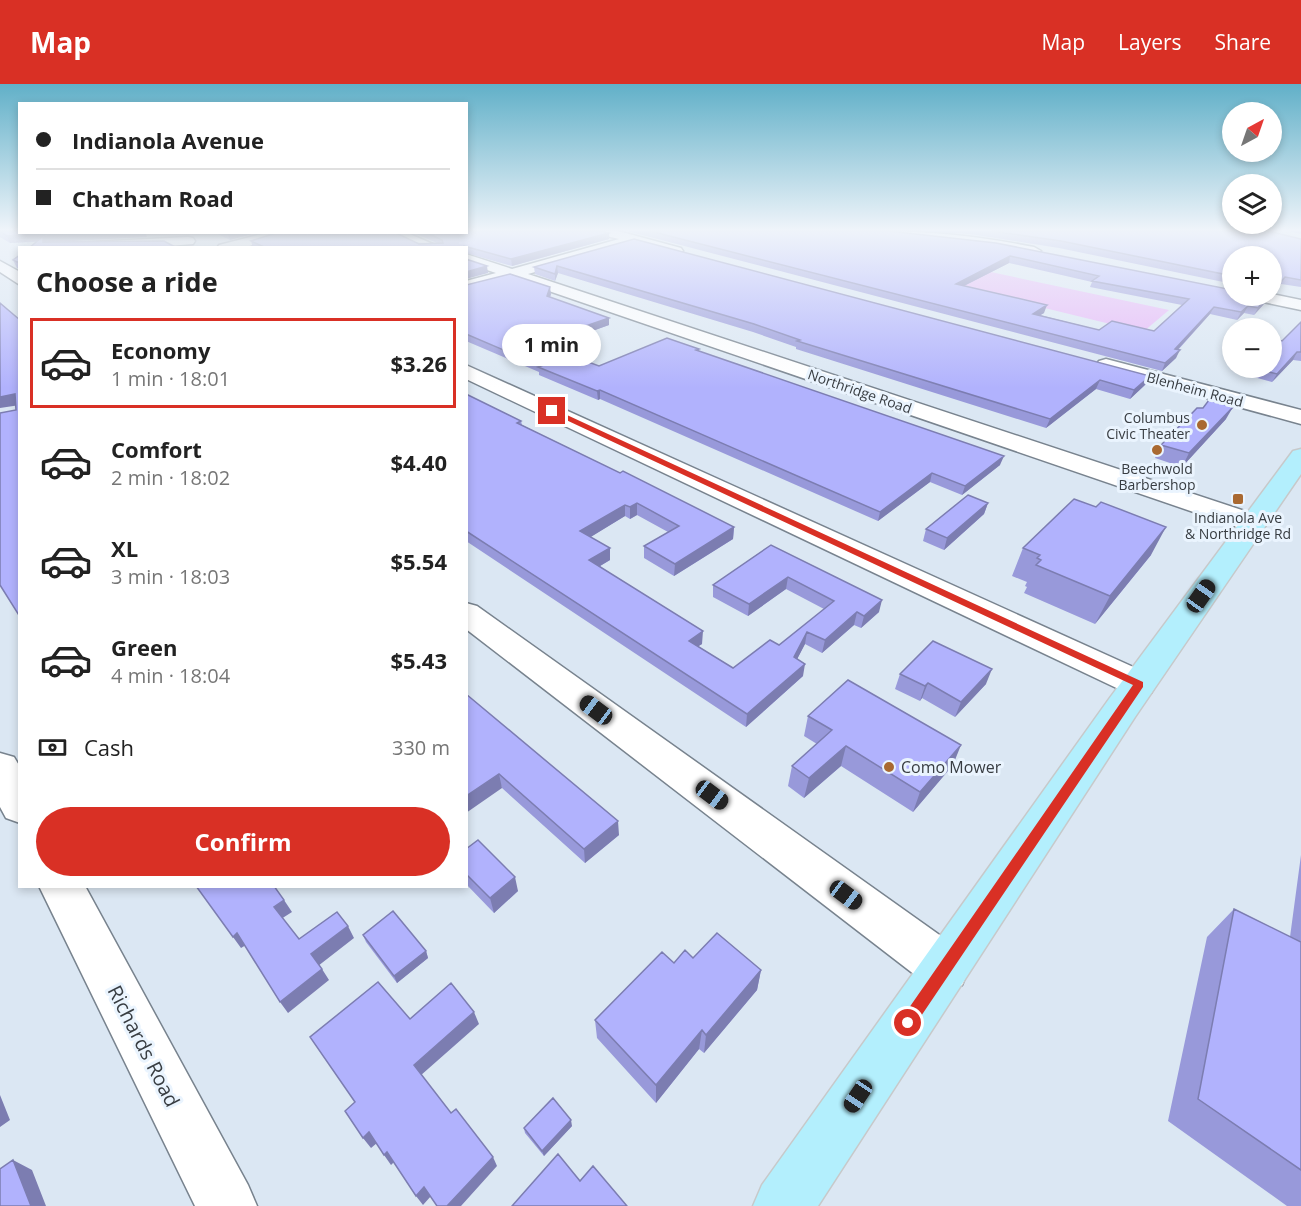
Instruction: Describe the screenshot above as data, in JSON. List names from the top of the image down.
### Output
{
  "streets": {
    "street": ["Blenheim Road", "Northridge Road", "Richards Road"]
  },
  "places": {
    "other": ["Columbus Civic Theater", "Beechwold Barbershop", "Como Mower"],
    "transit": ["Indianola Ave & Northridge Rd"]
  },
  "north": "top right",
  "page": {
    "header": "Map",
    "nav": ["Map", "Layers", "Share"],
    "map_buttons": ["+", "−"],
    "banner": ["Indianola Avenue", "Chatham Road"],
    "heading": "Choose a ride",
    "list": [
      {
        "name": "Economy",
        "note": "1 min · 18:01",
        "value": "$3.26"
      },
      {
        "name": "Comfort",
        "note": "2 min · 18:02",
        "value": "$4.40"
      },
      {
        "name": "XL",
        "note": "3 min · 18:03",
        "value": "$5.54"
      },
      {
        "name": "Green",
        "note": "4 min · 18:04",
        "value": "$5.43"
      }
    ],
    "bubble": "1 min",
    "pay": ["Cash", "330 m"],
    "buttons": "Confirm"
  }
}
